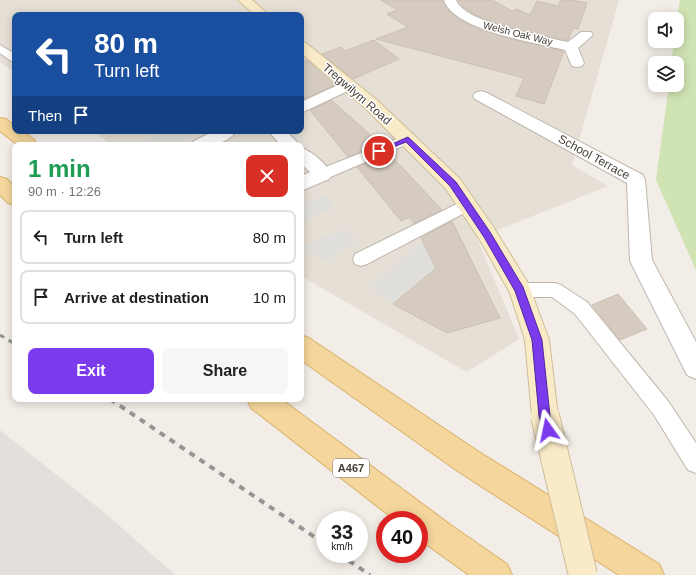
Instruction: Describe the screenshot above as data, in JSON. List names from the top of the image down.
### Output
{
  "streets": {
    "main road": ["A467"],
    "street": ["Welsh Oak Way", "Tregwilym Road", "School Terrace"]
  },
  "page": {
    "turn": ["80 m", "Turn left"],
    "then": "Then",
    "heading": ["1 min", "90 m · 12:26"],
    "list": [
      {
        "name": "Turn left",
        "value": "80 m"
      },
      {
        "name": "Arrive at destination",
        "value": "10 m"
      }
    ],
    "buttons": ["Exit", "Share"],
    "speed": "33 km/h",
    "limit": "40"
  }
}
